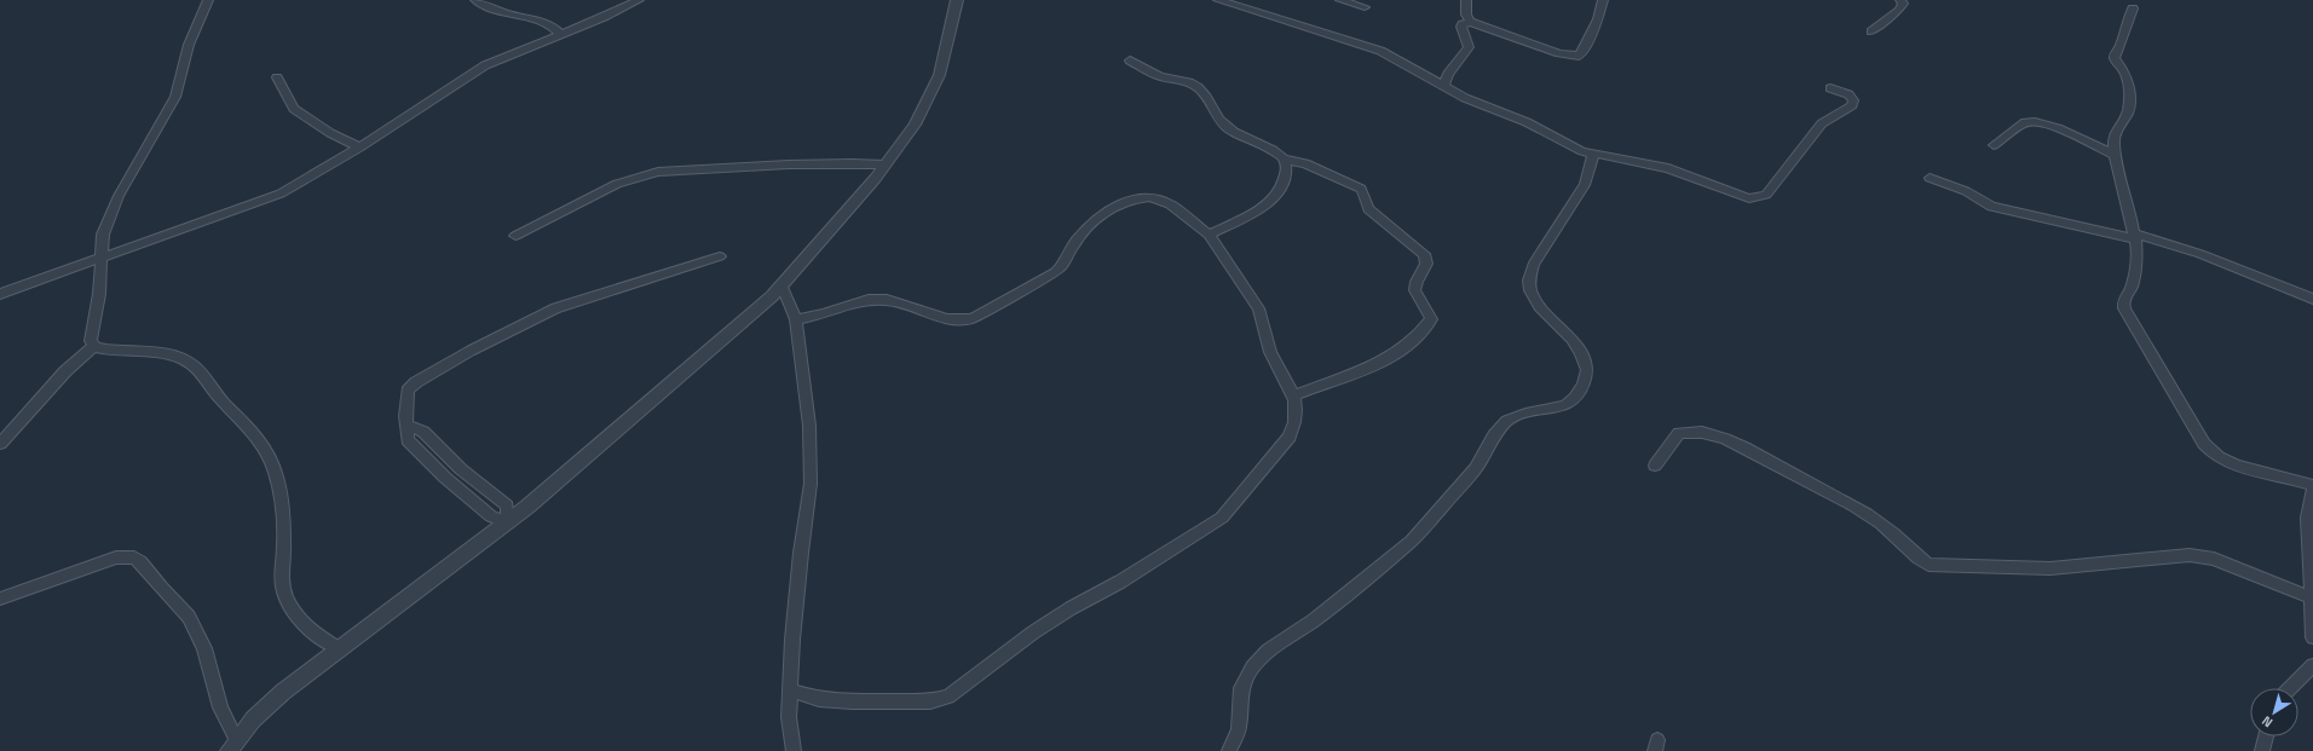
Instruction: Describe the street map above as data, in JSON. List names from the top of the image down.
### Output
{
  "north": "bottom left"
}
